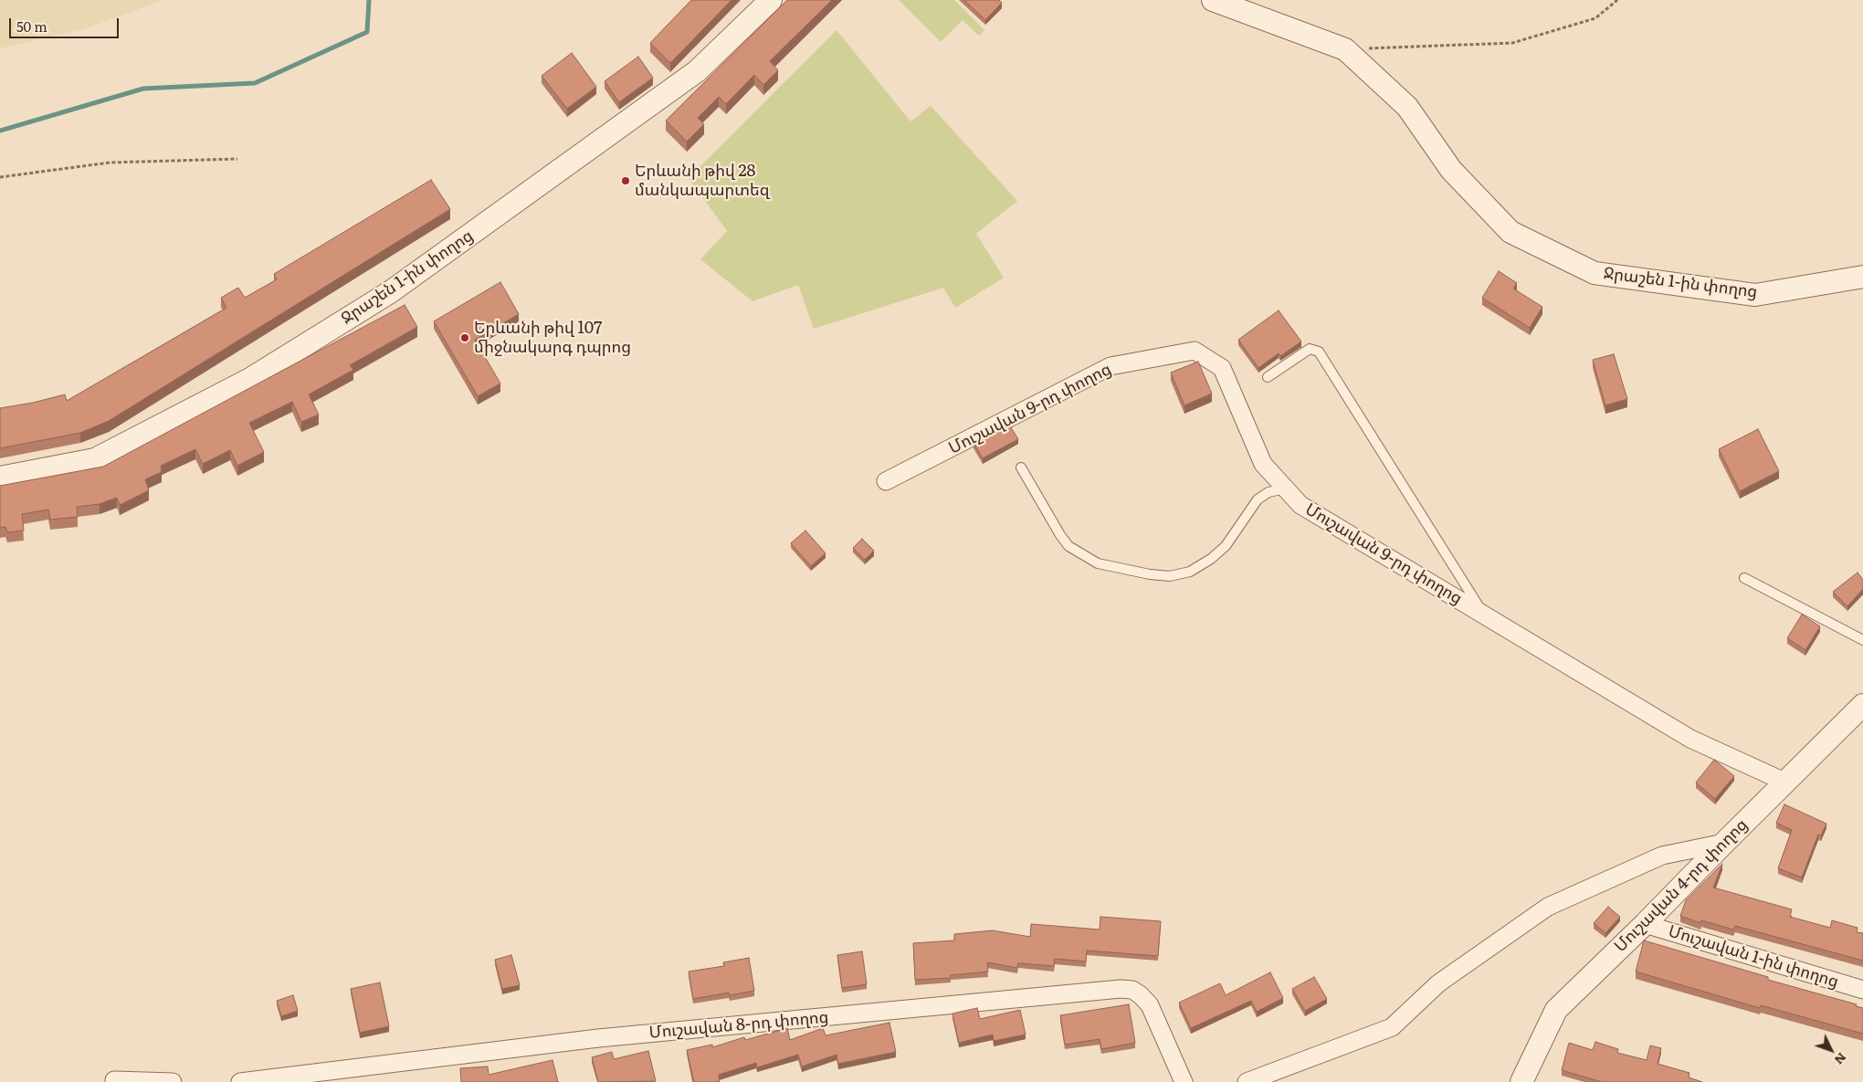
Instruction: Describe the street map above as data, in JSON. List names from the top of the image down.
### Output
{
  "streets": {
    "street": [
      "Ջրաշեն 1-ին փողոց",
      "Մուշավան 9-րդ փողոց",
      "Մուշավան 4-րդ փողոց",
      "Մուշավան 1-ին փողոց",
      "Մուշավան 8-րդ փողոց"
    ]
  },
  "crossings": [
    ["Մուշավան 9-րդ փողոց", "Մուշավան 4-րդ փողոց"],
    ["Մուշավան 4-րդ փողոց", "Մուշավան 1-ին փողոց"]
  ],
  "places": ["Երևանի թիվ 28 մանկապարտեզ", "Երևանի թիվ 107 միջնակարգ դպրոց"],
  "scale_bar": "50 m",
  "north": "bottom right"
}
